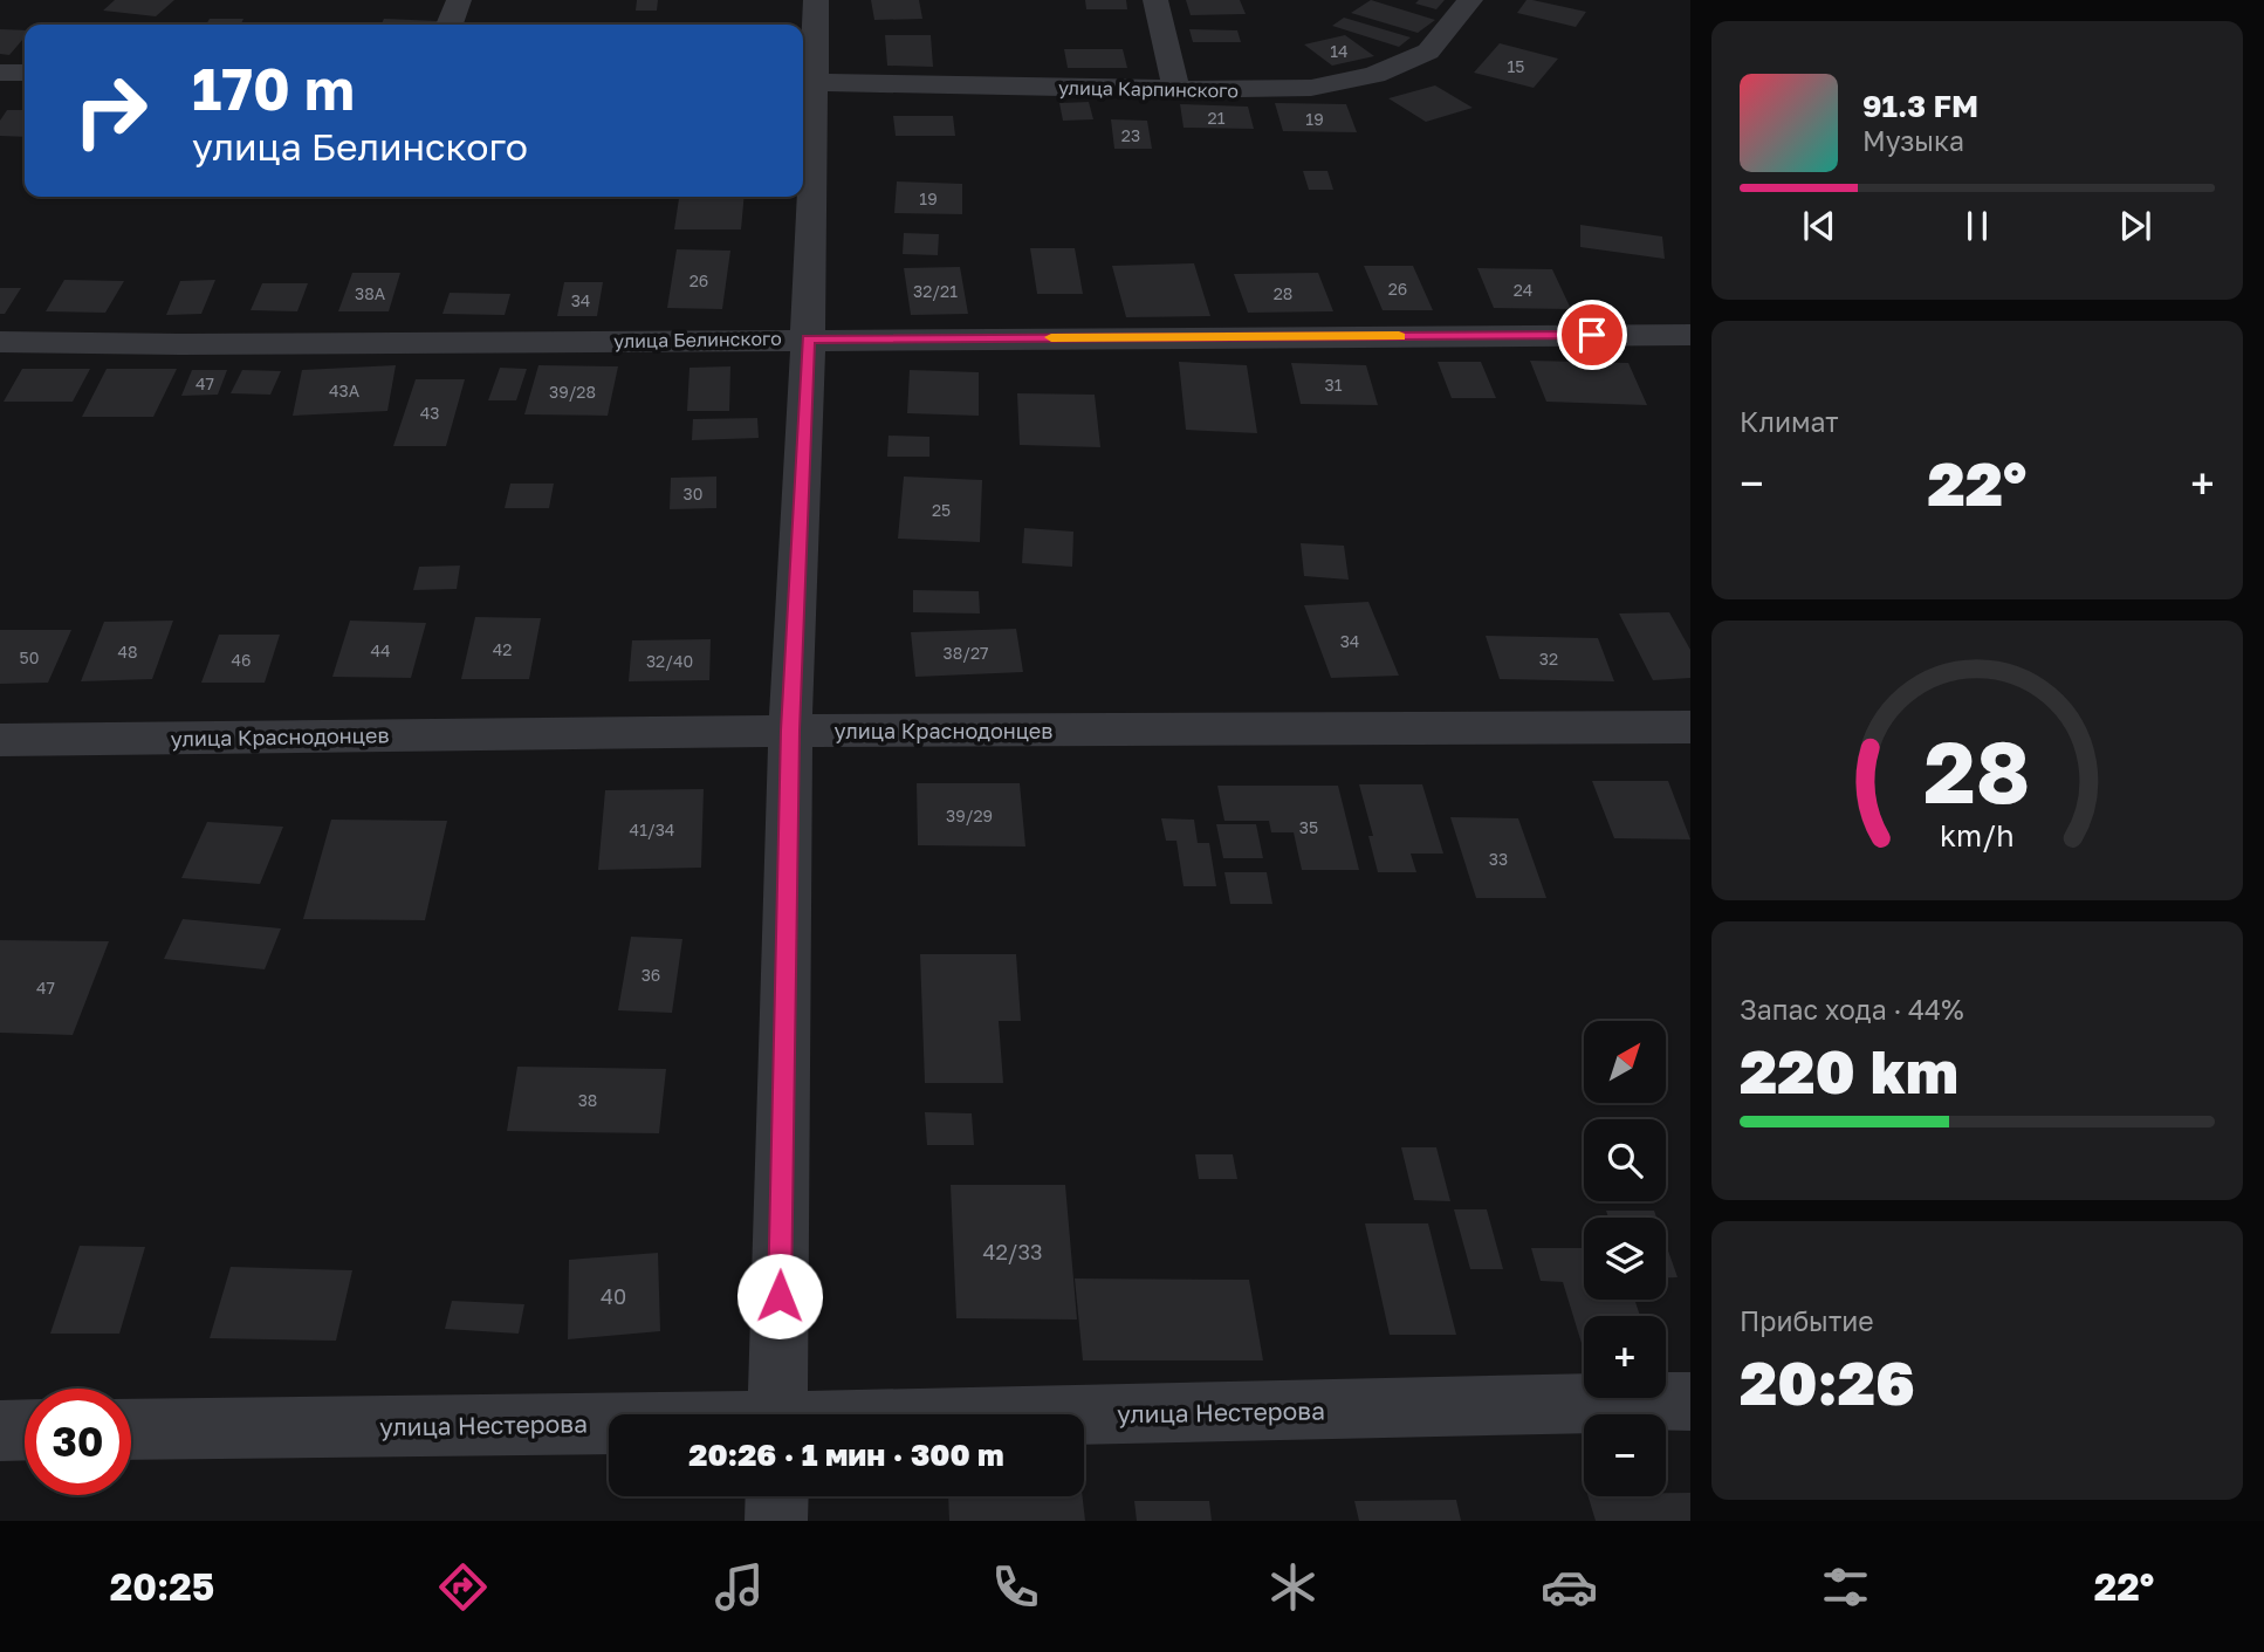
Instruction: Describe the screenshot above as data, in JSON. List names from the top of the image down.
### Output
{
  "streets": {
    "street": [
      "улица Карпинского",
      "улица Белинского",
      "улица Краснодонцев",
      "улица Нестерова"
    ]
  },
  "house_numbers": [
    "14",
    "15",
    "21",
    "19",
    "23",
    "19",
    "26",
    "26",
    "24",
    "32/21",
    "38А",
    "28",
    "34",
    "47",
    "31",
    "43А",
    "39/28",
    "43",
    "30",
    "25",
    "34",
    "42",
    "44",
    "48",
    "38/27",
    "50",
    "32",
    "46",
    "32/40",
    "39/29",
    "35",
    "41/34",
    "33",
    "36",
    "47",
    "38",
    "42/33",
    "40"
  ],
  "north": "top right",
  "page": {
    "turn": ["170 m", "улица Белинского"],
    "song": ["91.3 FM", "Музыка"],
    "tile": [
      "Климат",
      ["Запас хода · 44%", "220 km"],
      ["Прибытие", "20:26"]
    ],
    "heat": ["−", "22°", "+"],
    "map_buttons": ["+", "−"],
    "limit": "30",
    "trip": "20:26 · 1 мин · 300 m",
    "tabs": ["20:25", "22°"],
    "gauge": ["28", "km/h"]
  }
}
